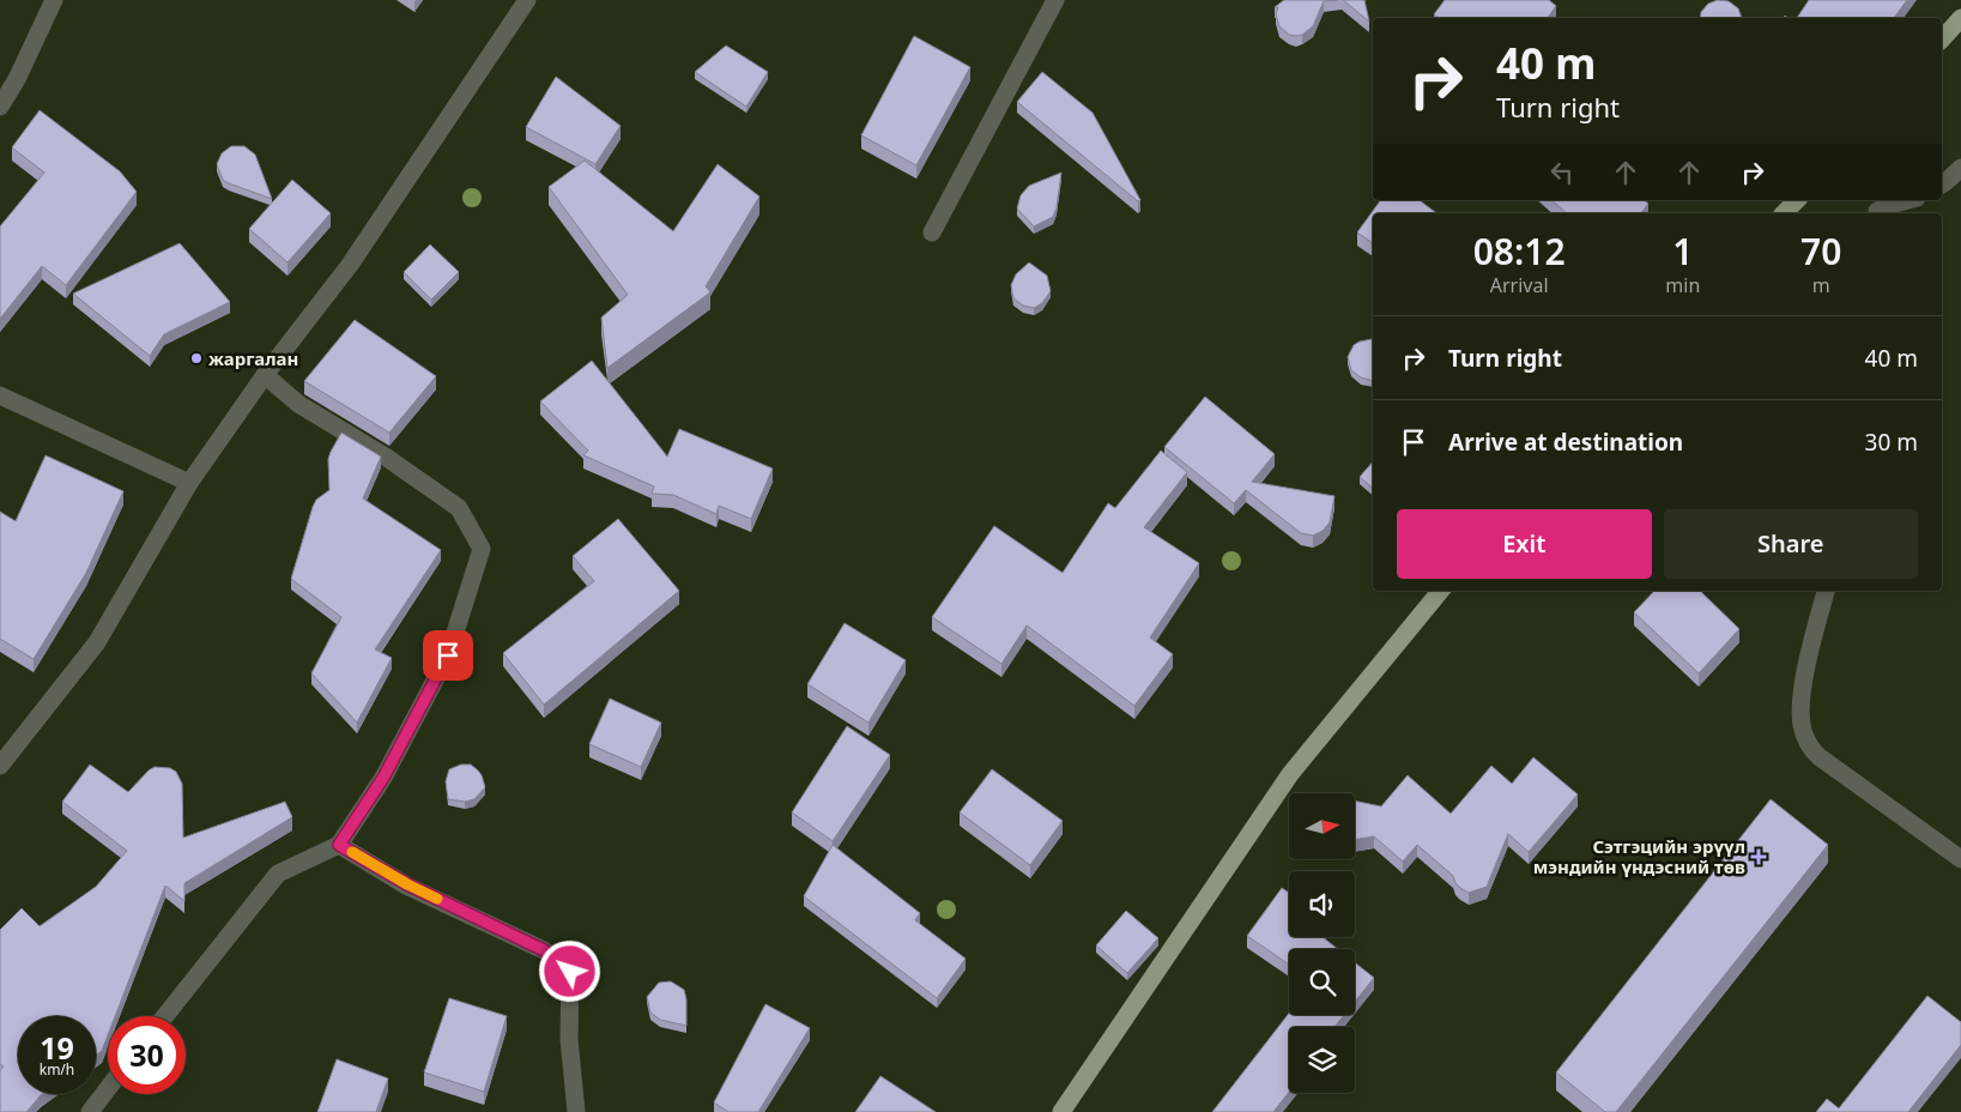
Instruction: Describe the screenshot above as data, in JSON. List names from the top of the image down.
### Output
{
  "places": {
    "other": ["жаргалан"],
    "health": ["Сэтгэцийн эрүүл мэндийн үндэсний төв"]
  },
  "north": "right",
  "page": {
    "turn": ["40 m", "Turn right"],
    "eta": [
      "08:12",
      "Arrival",
      "1",
      "min",
      "70",
      "m"
    ],
    "list": [
      {
        "name": "Turn right",
        "value": "40 m"
      },
      {
        "name": "Arrive at destination",
        "value": "30 m"
      }
    ],
    "buttons": ["Exit", "Share"],
    "speed": "19 km/h",
    "limit": "30"
  }
}
